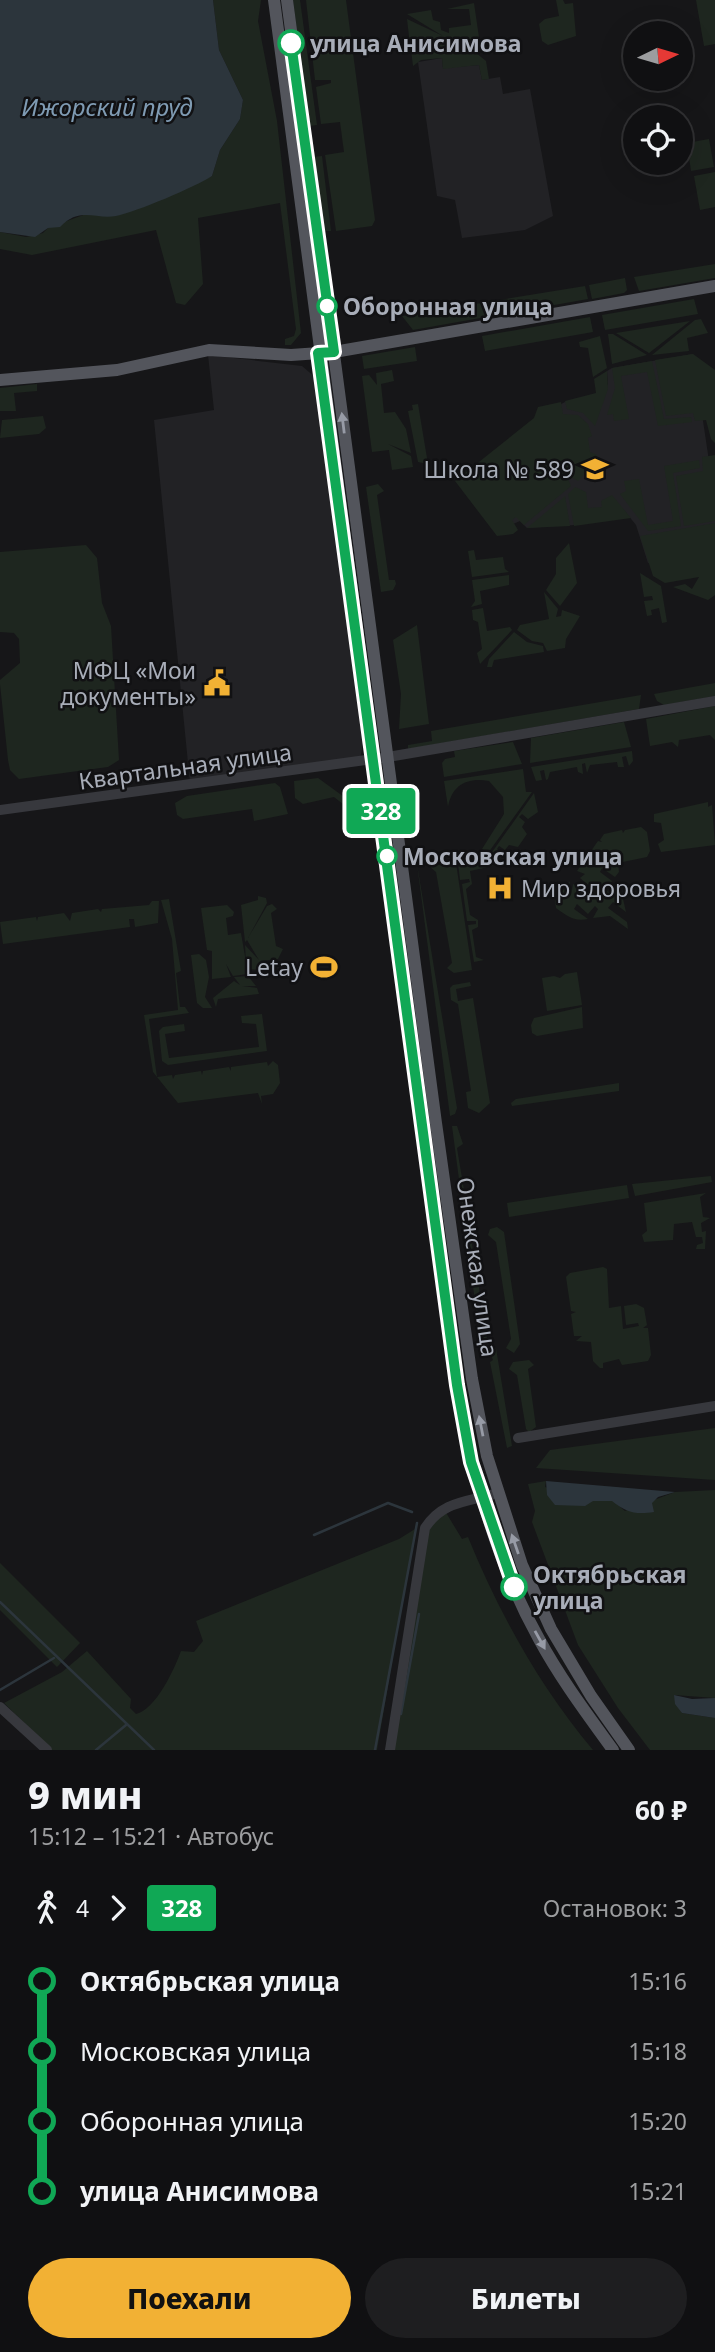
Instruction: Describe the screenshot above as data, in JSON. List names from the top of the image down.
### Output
{
  "streets": {
    "main road": ["Онежская улица"],
    "street": ["Квартальная улица"]
  },
  "crossings": [
    ["Квартальная улица", "Онежская улица"]
  ],
  "water": ["Ижорский пруд"],
  "places": {
    "other": [
      "улица Анисимова",
      "Оборонная улица",
      "Московская улица",
      "Октябрьская улица"
    ],
    "school or university": ["Школа № 589"],
    "public building": ["МФЦ «Мои документы»"],
    "hospital": ["Мир здоровья"],
    "sports": ["Letay"]
  },
  "lines": ["bus line 328"],
  "north": "right",
  "page": {
    "on_map": "328",
    "heading": ["9 мин", "15:12 – 15:21 · Автобус", "60 ₽"],
    "legs": ["4", "328", "Остановок: 3"],
    "list": [
      {
        "name": "Октябрьская улица",
        "value": "15:16"
      },
      {
        "name": "Московская улица",
        "value": "15:18"
      },
      {
        "name": "Оборонная улица",
        "value": "15:20"
      },
      {
        "name": "улица Анисимова",
        "value": "15:21"
      }
    ],
    "buttons": ["Поехали", "Билеты"]
  }
}
